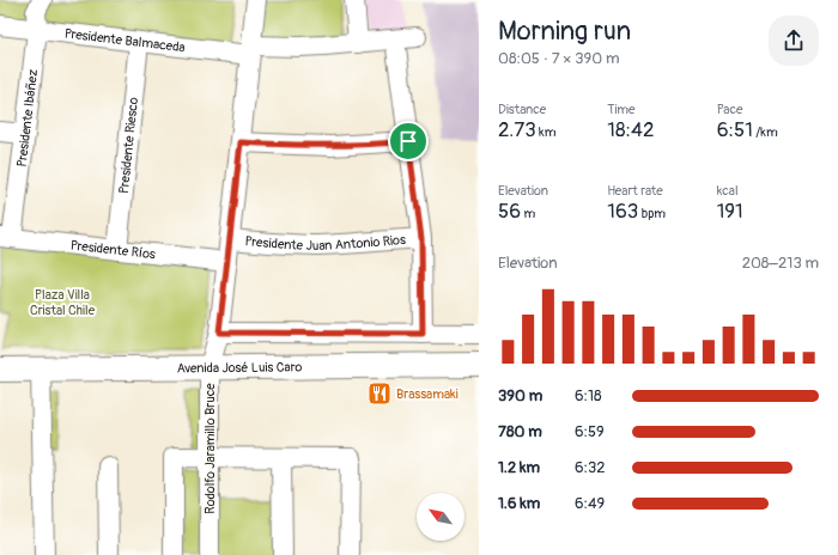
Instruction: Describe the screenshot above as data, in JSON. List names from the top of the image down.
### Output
{
  "streets": {
    "main road": ["Avenida José Luis Caro"],
    "street": [
      "Presidente Balmaceda",
      "Presidente Ibáñez",
      "Presidente Riesco",
      "Presidente Juan Antonio Rios",
      "Presidente Ríos",
      "Rodolfo Jaramillo Bruce"
    ]
  },
  "crossings": [
    ["Presidente Balmaceda", "Presidente Ibáñez"],
    ["Presidente Balmaceda", "Presidente Riesco"],
    ["Presidente Balmaceda", "Rodolfo Jaramillo Bruce"],
    ["Presidente Ibáñez", "Presidente Ríos"],
    ["Presidente Riesco", "Presidente Ríos"],
    ["Presidente Juan Antonio Rios", "Rodolfo Jaramillo Bruce"],
    ["Presidente Ríos", "Rodolfo Jaramillo Bruce"],
    ["Avenida José Luis Caro", "Rodolfo Jaramillo Bruce"]
  ],
  "parks": ["Plaza Villa Cristal Chile"],
  "places": {
    "restaurant": ["Brassamaki"]
  },
  "north": "top left",
  "page": {
    "heading": ["Morning run", "08:05 · 7 × 390 m"],
    "stats": [
      ["Distance", "2.73 km"],
      ["Time", "18:42"],
      ["Pace", "6:51 /km"],
      ["Elevation", "56 m"],
      ["Heart rate", "163 bpm"],
      ["kcal", "191"]
    ],
    "chart": ["Elevation", "208–213 m"],
    "list": [
      {
        "name": "390 m",
        "note": "6:18"
      },
      {
        "name": "780 m",
        "note": "6:59"
      },
      {
        "name": "1.2 km",
        "note": "6:32"
      },
      {
        "name": "1.6 km",
        "note": "6:49"
      }
    ]
  }
}
